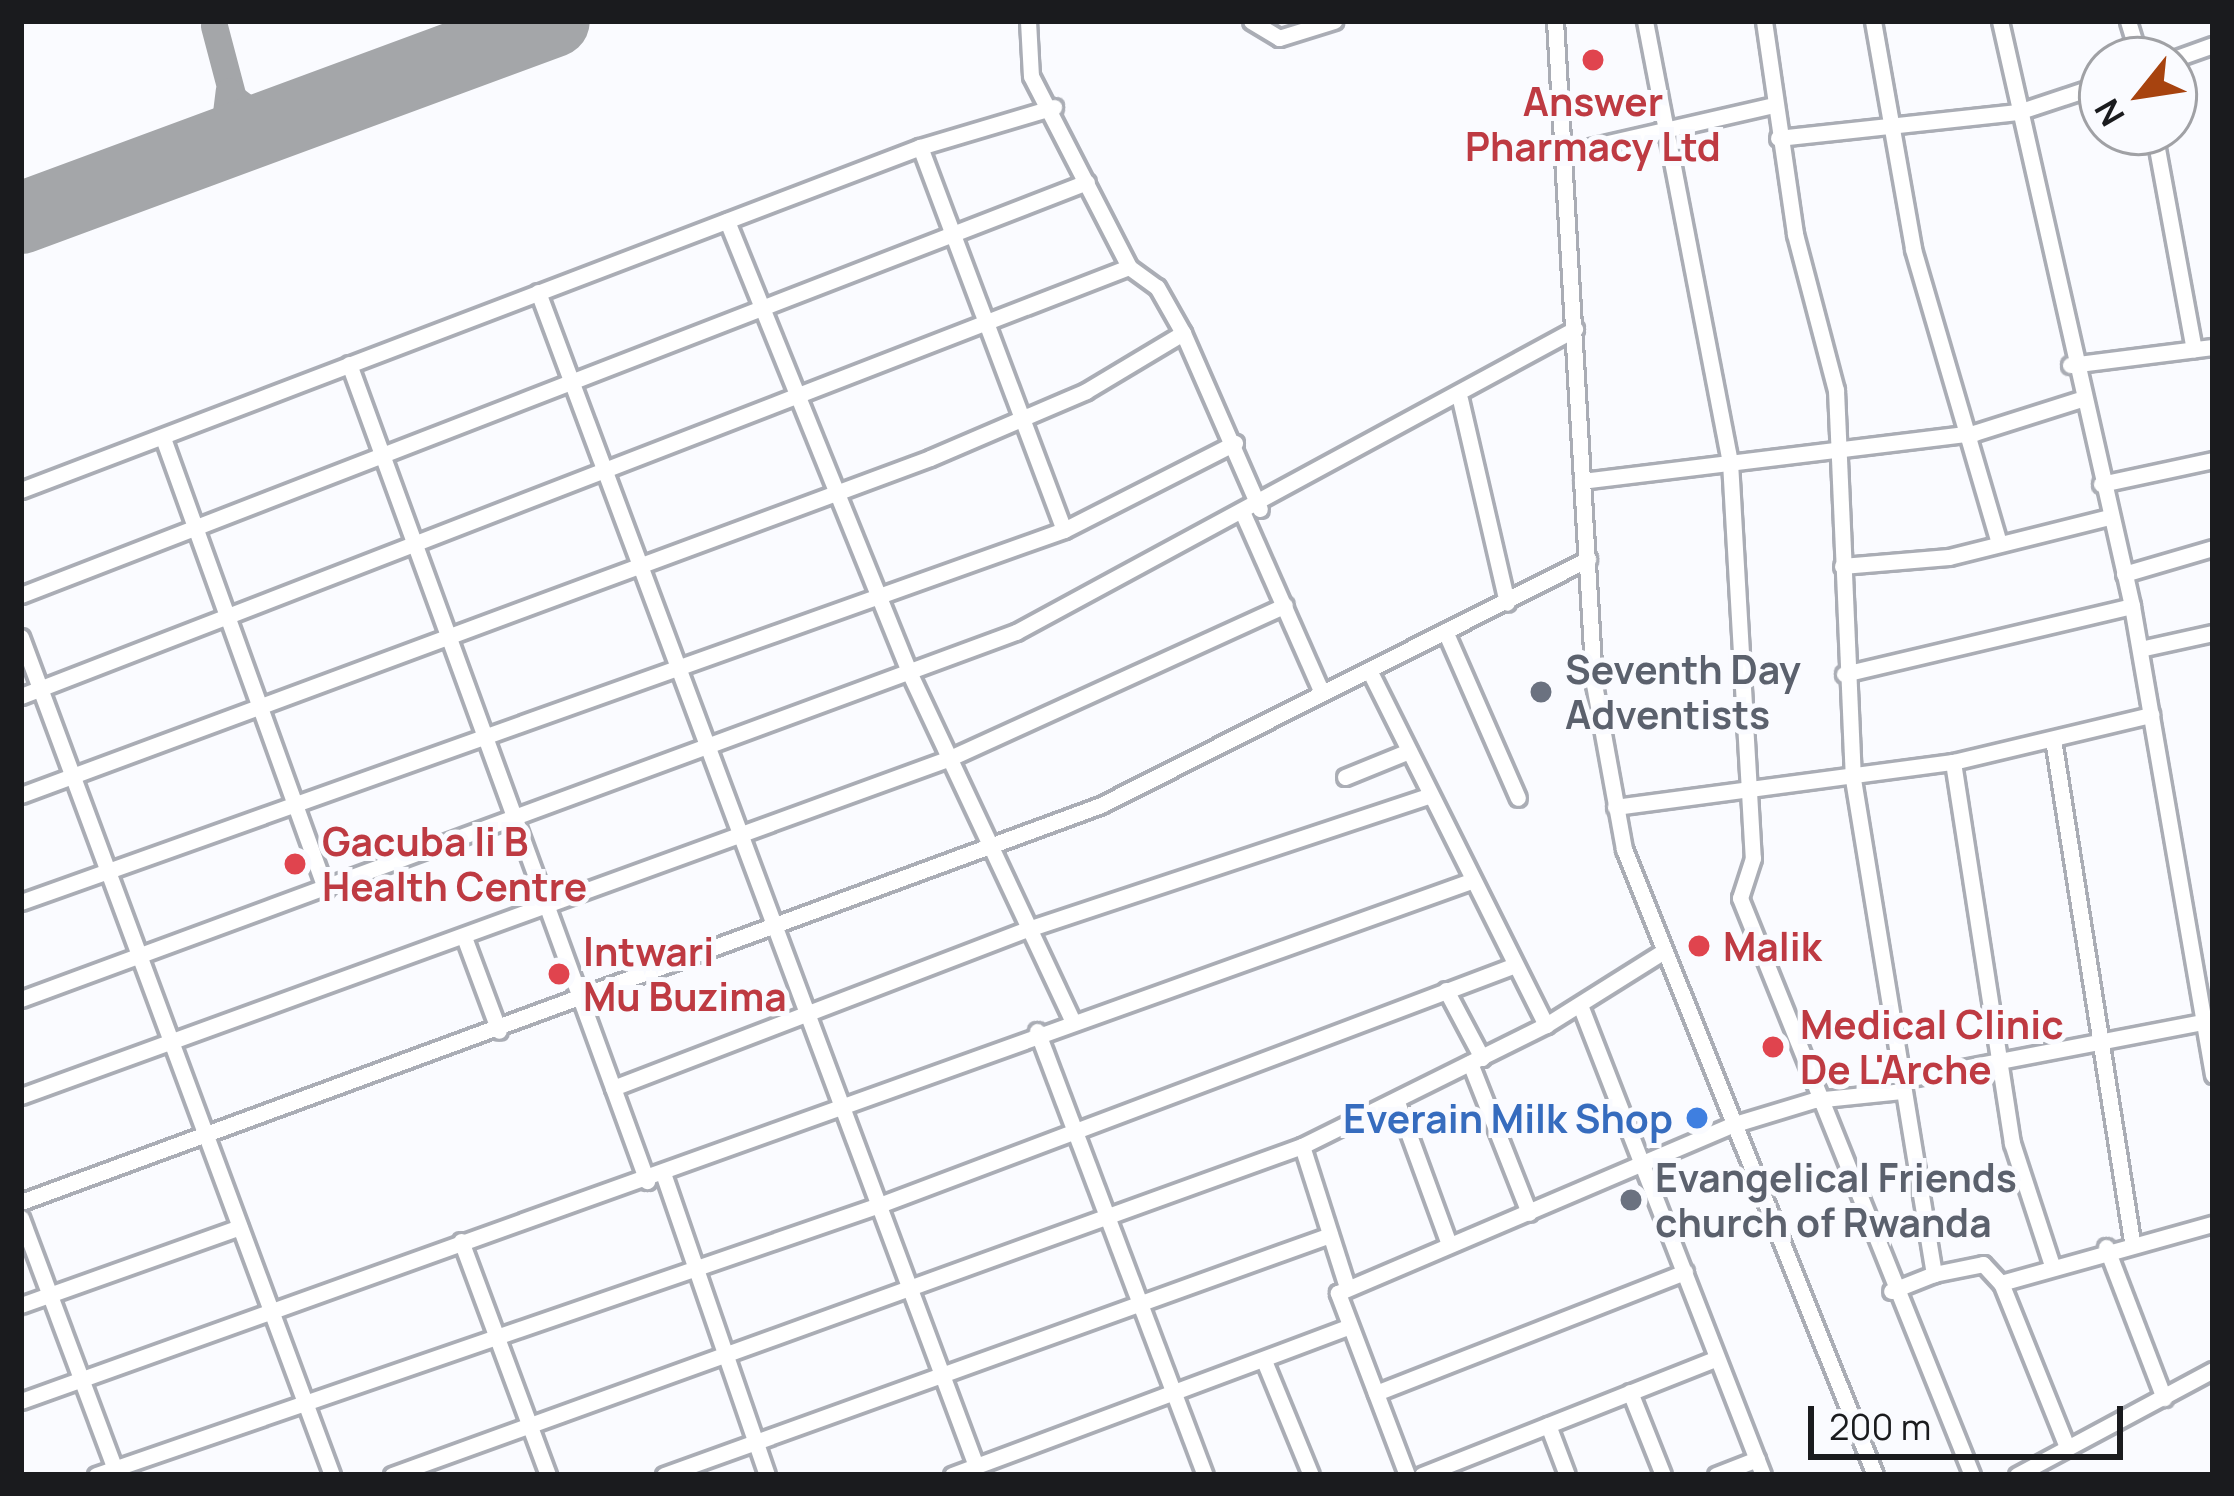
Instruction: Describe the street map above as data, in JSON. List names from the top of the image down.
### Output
{
  "places": [
    "Answer Pharmacy Ltd",
    "Seventh Day Adventists",
    "Gacuba Ii B Health Centre",
    "Malik",
    "Intwari Mu Buzima",
    "Medical Clinic De L'Arche",
    "Everain Milk Shop",
    "Evangelical Friends church of Rwanda"
  ],
  "scale_bar": "200 m",
  "north": "bottom left"
}
